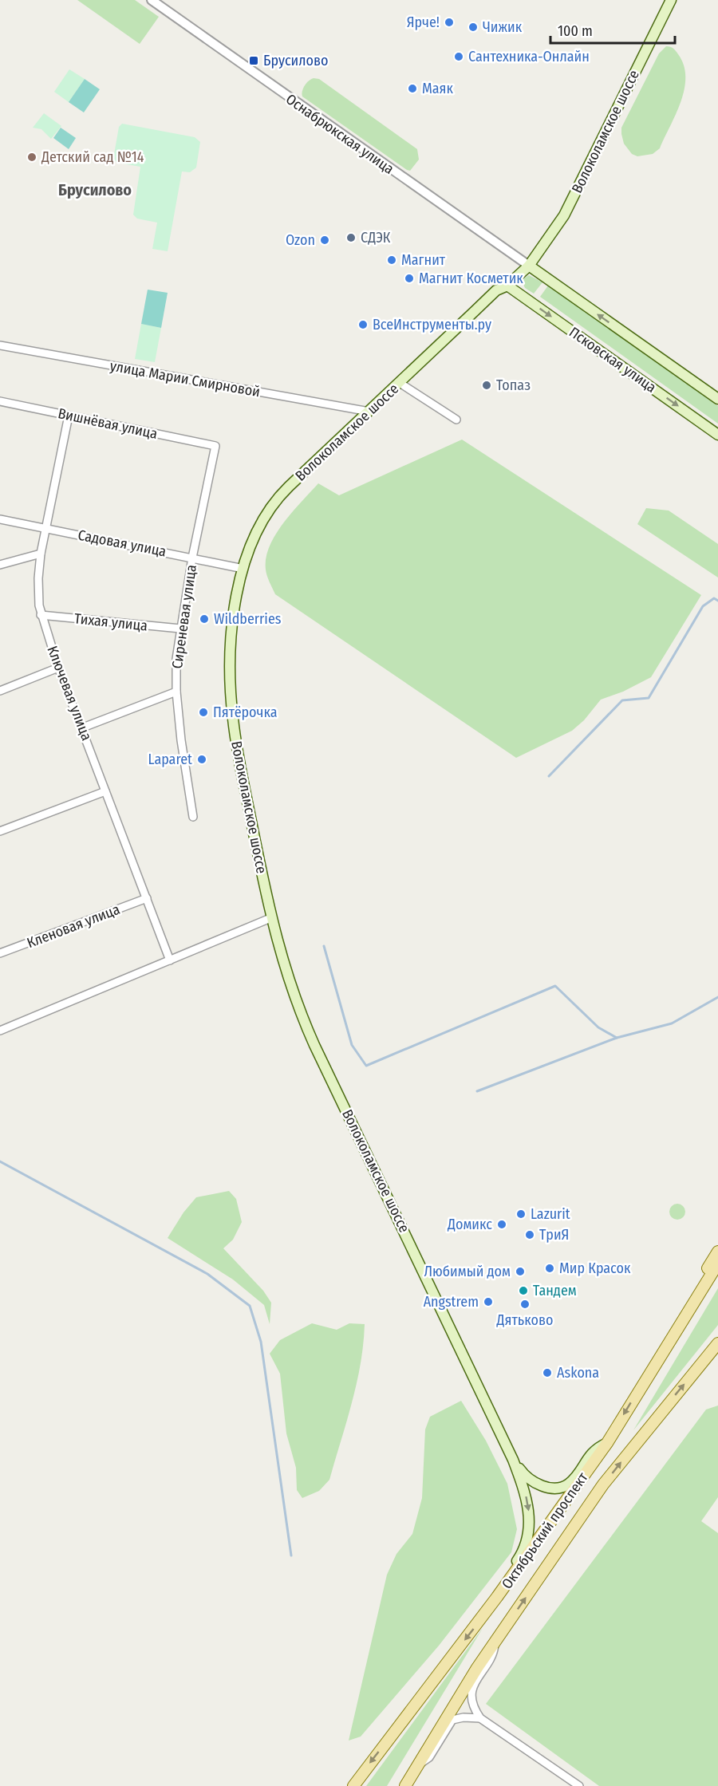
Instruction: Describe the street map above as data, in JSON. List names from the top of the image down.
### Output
{
  "streets": {
    "main road": ["Волоколамское шоссе", "Псковская улица", "Октябрьский проспект"],
    "street": [
      "Оснабрюкская улица",
      "улица Марии Смирновой",
      "Вишнёвая улица",
      "Садовая улица",
      "Сиреневая улица",
      "Тихая улица",
      "Ключевая улица",
      "Кленовая улица"
    ]
  },
  "crossings": [
    ["Волоколамское шоссе", "Оснабрюкская улица"],
    ["Волоколамское шоссе", "Псковская улица"],
    ["Волоколамское шоссе", "улица Марии Смирновой"],
    ["Волоколамское шоссе", "Садовая улица"],
    ["Волоколамское шоссе", "Октябрьский проспект"],
    ["Оснабрюкская улица", "Псковская улица"],
    ["Вишнёвая улица", "Сиреневая улица"],
    ["Вишнёвая улица", "Ключевая улица"],
    ["Садовая улица", "Сиреневая улица"],
    ["Садовая улица", "Ключевая улица"],
    ["Сиреневая улица", "Тихая улица"],
    ["Тихая улица", "Ключевая улица"],
    ["Ключевая улица", "Кленовая улица"]
  ],
  "districts": ["Брусилово"],
  "places": {
    "other": [
      "Ярче!",
      "Чижик",
      "Сантехника-Онлайн",
      "Маяк",
      "Детский сад №14",
      "СДЭК",
      "Ozon",
      "Магнит",
      "Магнит Косметик",
      "ВсеИнструменты.ру",
      "Топаз",
      "Wildberries",
      "Пятёрочка",
      "Laparet",
      "Lazurit",
      "Домикс",
      "ТриЯ",
      "Мир Красок",
      "Любимый дом",
      "Тандем",
      "Angstrem",
      "Дятьково",
      "Askona"
    ],
    "transit": ["Брусилово"]
  },
  "scale_bar": "100 m"
}
